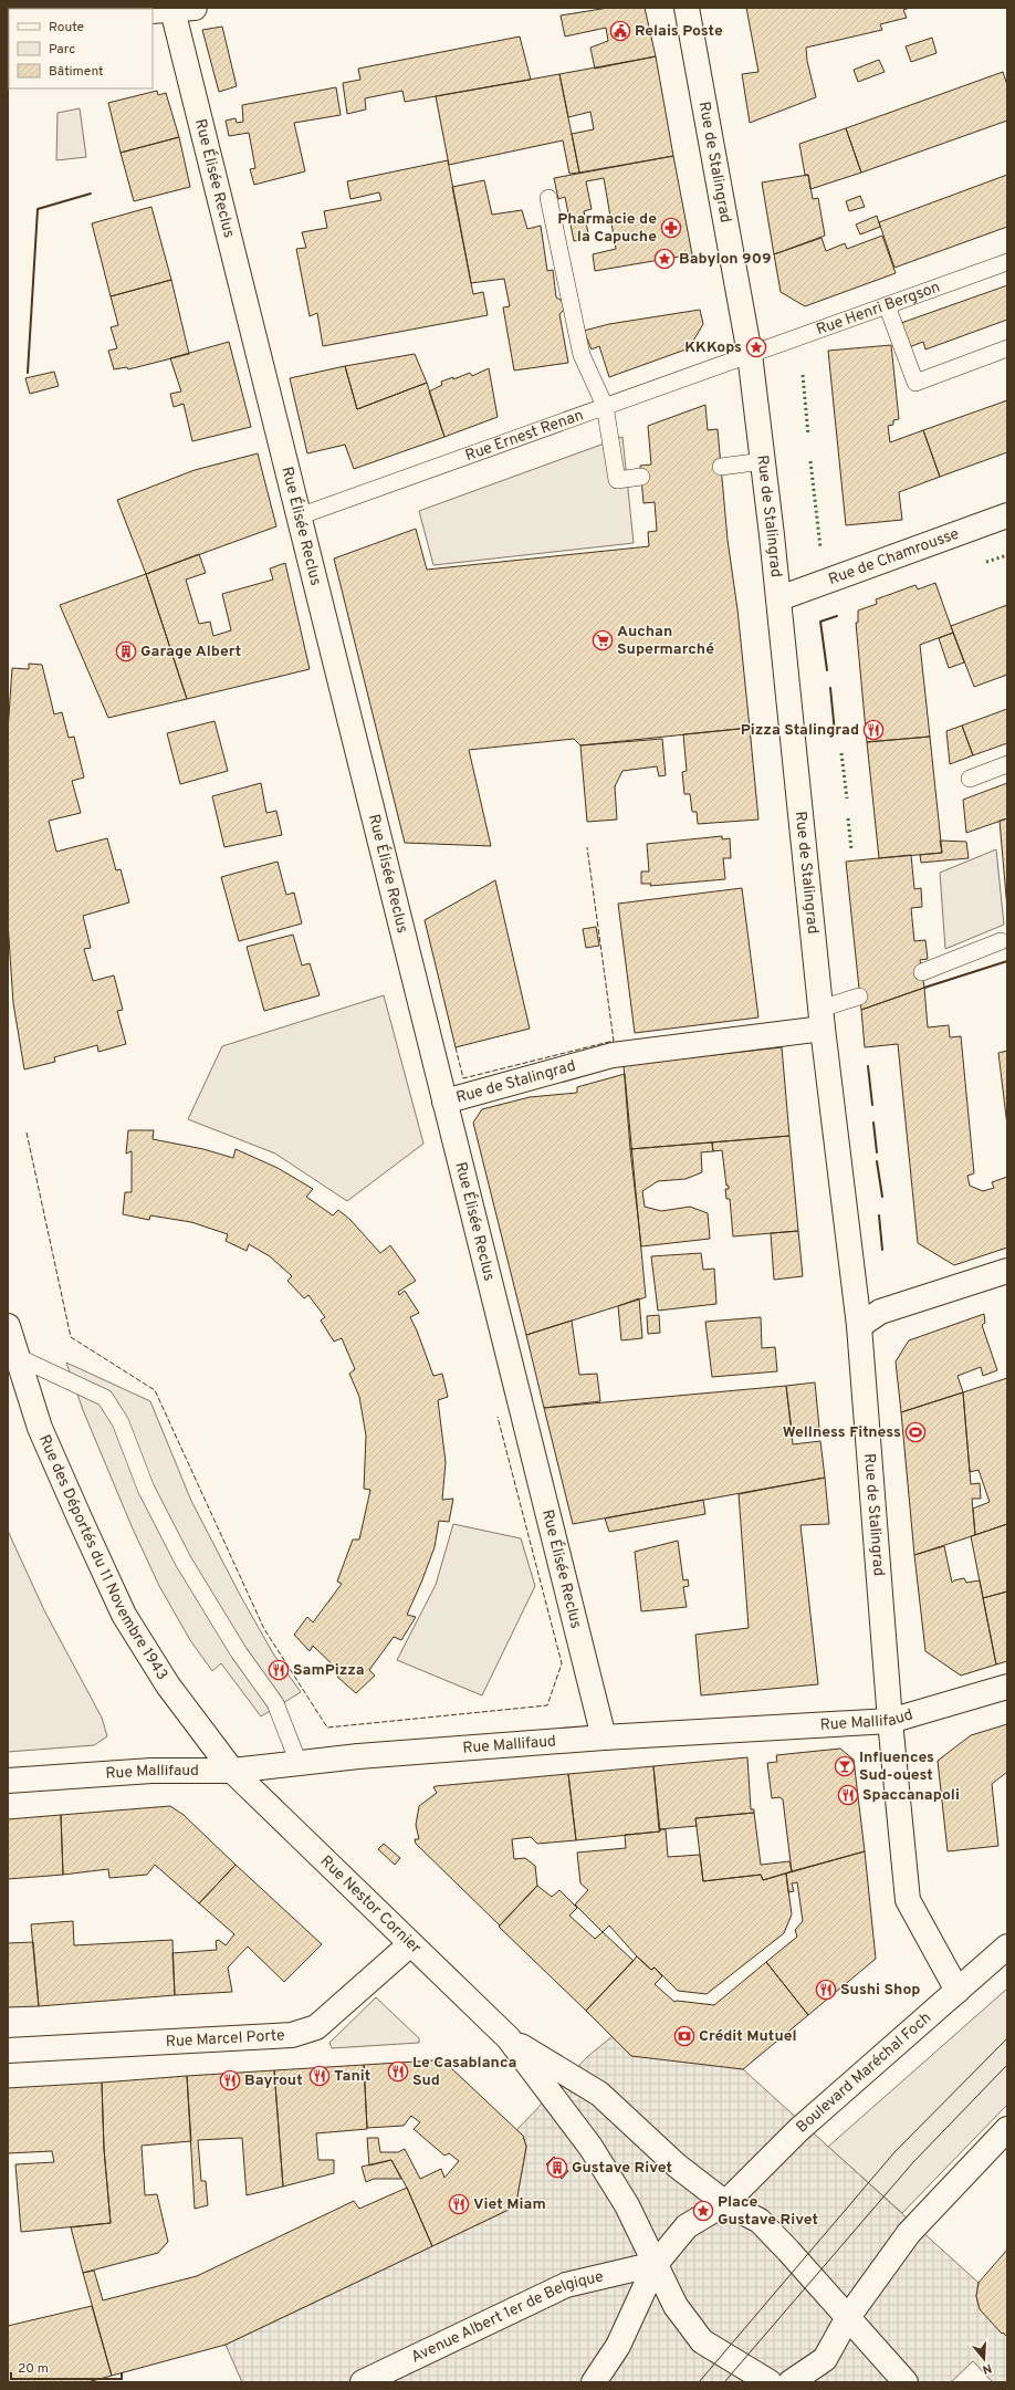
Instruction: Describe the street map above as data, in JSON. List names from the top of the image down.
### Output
{
  "streets": {
    "street": [
      "Rue de Stalingrad",
      "Rue Élisée Reclus",
      "Rue de Chamrousse",
      "Rue des Déportés du 11 Novembre 1943",
      "Rue Mallifaud",
      "Rue Nestor Cornier",
      "Rue Marcel Porte",
      "Boulevard Maréchal Foch",
      "Avenue Albert 1er de Belgique"
    ],
    "lane": ["Rue Henri Bergson", "Rue Ernest Renan"]
  },
  "crossings": [
    ["Rue de Stalingrad", "Rue Élisée Reclus"],
    ["Rue de Stalingrad", "Rue Henri Bergson"],
    ["Rue de Stalingrad", "Rue Ernest Renan"],
    ["Rue de Stalingrad", "Rue de Chamrousse"],
    ["Rue de Stalingrad", "Rue Mallifaud"],
    ["Rue de Stalingrad", "Boulevard Maréchal Foch"],
    ["Rue Élisée Reclus", "Rue Ernest Renan"],
    ["Rue Élisée Reclus", "Rue Mallifaud"],
    ["Rue Henri Bergson", "Rue Ernest Renan"],
    ["Rue des Déportés du 11 Novembre 1943", "Rue Mallifaud"],
    ["Rue des Déportés du 11 Novembre 1943", "Rue Nestor Cornier"],
    ["Rue Mallifaud", "Rue Nestor Cornier"],
    ["Rue Nestor Cornier", "Rue Marcel Porte"],
    ["Rue Nestor Cornier", "Boulevard Maréchal Foch"],
    ["Rue Nestor Cornier", "Avenue Albert 1er de Belgique"]
  ],
  "places": {
    "public building": ["Relais Poste"],
    "pharmacy": ["Pharmacie de la Capuche"],
    "place": ["Babylon 909", "KKKops", "Place Gustave Rivet"],
    "supermarket": ["Auchan Supermarché"],
    "building": ["Garage Albert", "Gustave Rivet"],
    "restaurant": [
      "Pizza Stalingrad",
      "SamPizza",
      "Spaccanapoli",
      "Sushi Shop",
      "Le Casablanca Sud",
      "Tanit",
      "Bayrout",
      "Viet Miam"
    ],
    "sports": ["Wellness Fitness"],
    "bar": ["Influences Sud-ouest"],
    "bank": ["Crédit Mutuel"]
  },
  "legend": ["Route", "Parc", "Bâtiment"],
  "scale_bar": "20 m",
  "north": "bottom"
}
